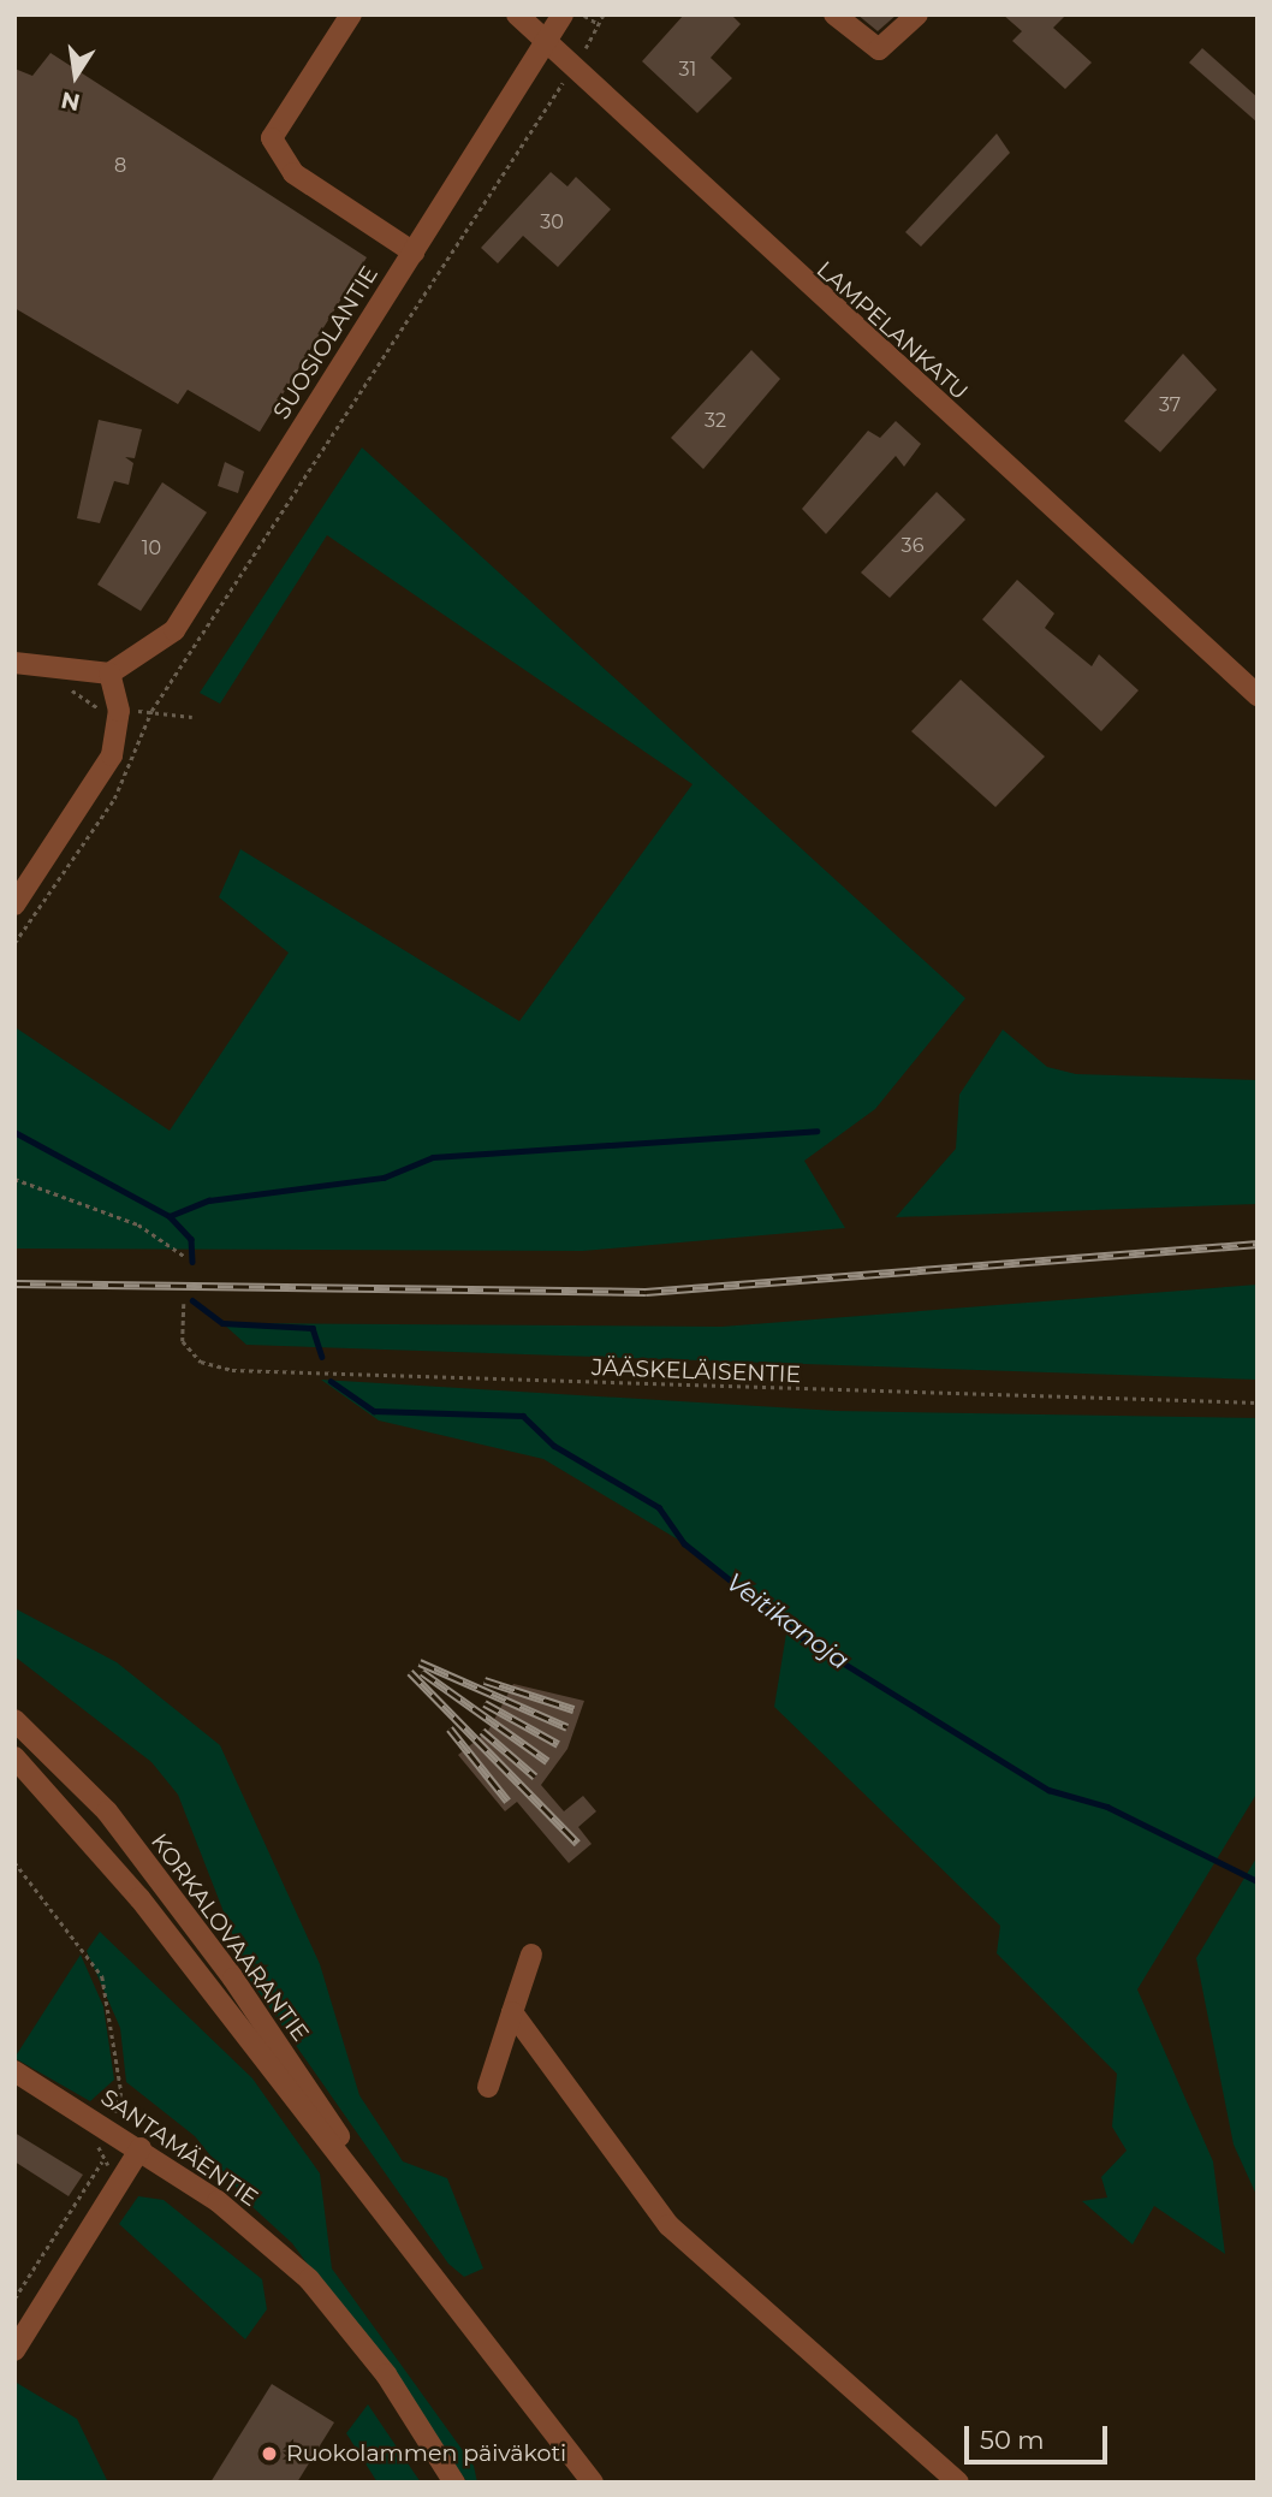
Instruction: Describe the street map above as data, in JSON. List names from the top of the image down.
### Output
{
  "streets": {
    "street": [
      "LAMPELANKATU",
      "SUOSIOLANTIE",
      "KORKALOVAARANTIE",
      "SANTAMÄENTIE"
    ],
    "path": ["JÄÄSKELÄISENTIE"]
  },
  "crossings": [
    ["LAMPELANKATU", "SUOSIOLANTIE"]
  ],
  "water": ["Veitikanoja"],
  "places": ["Ruokolammen päiväkoti"],
  "house_numbers": [
    "31",
    "8",
    "30",
    "37",
    "32",
    "36",
    "10"
  ],
  "scale_bar": "50 m",
  "north": "bottom"
}
